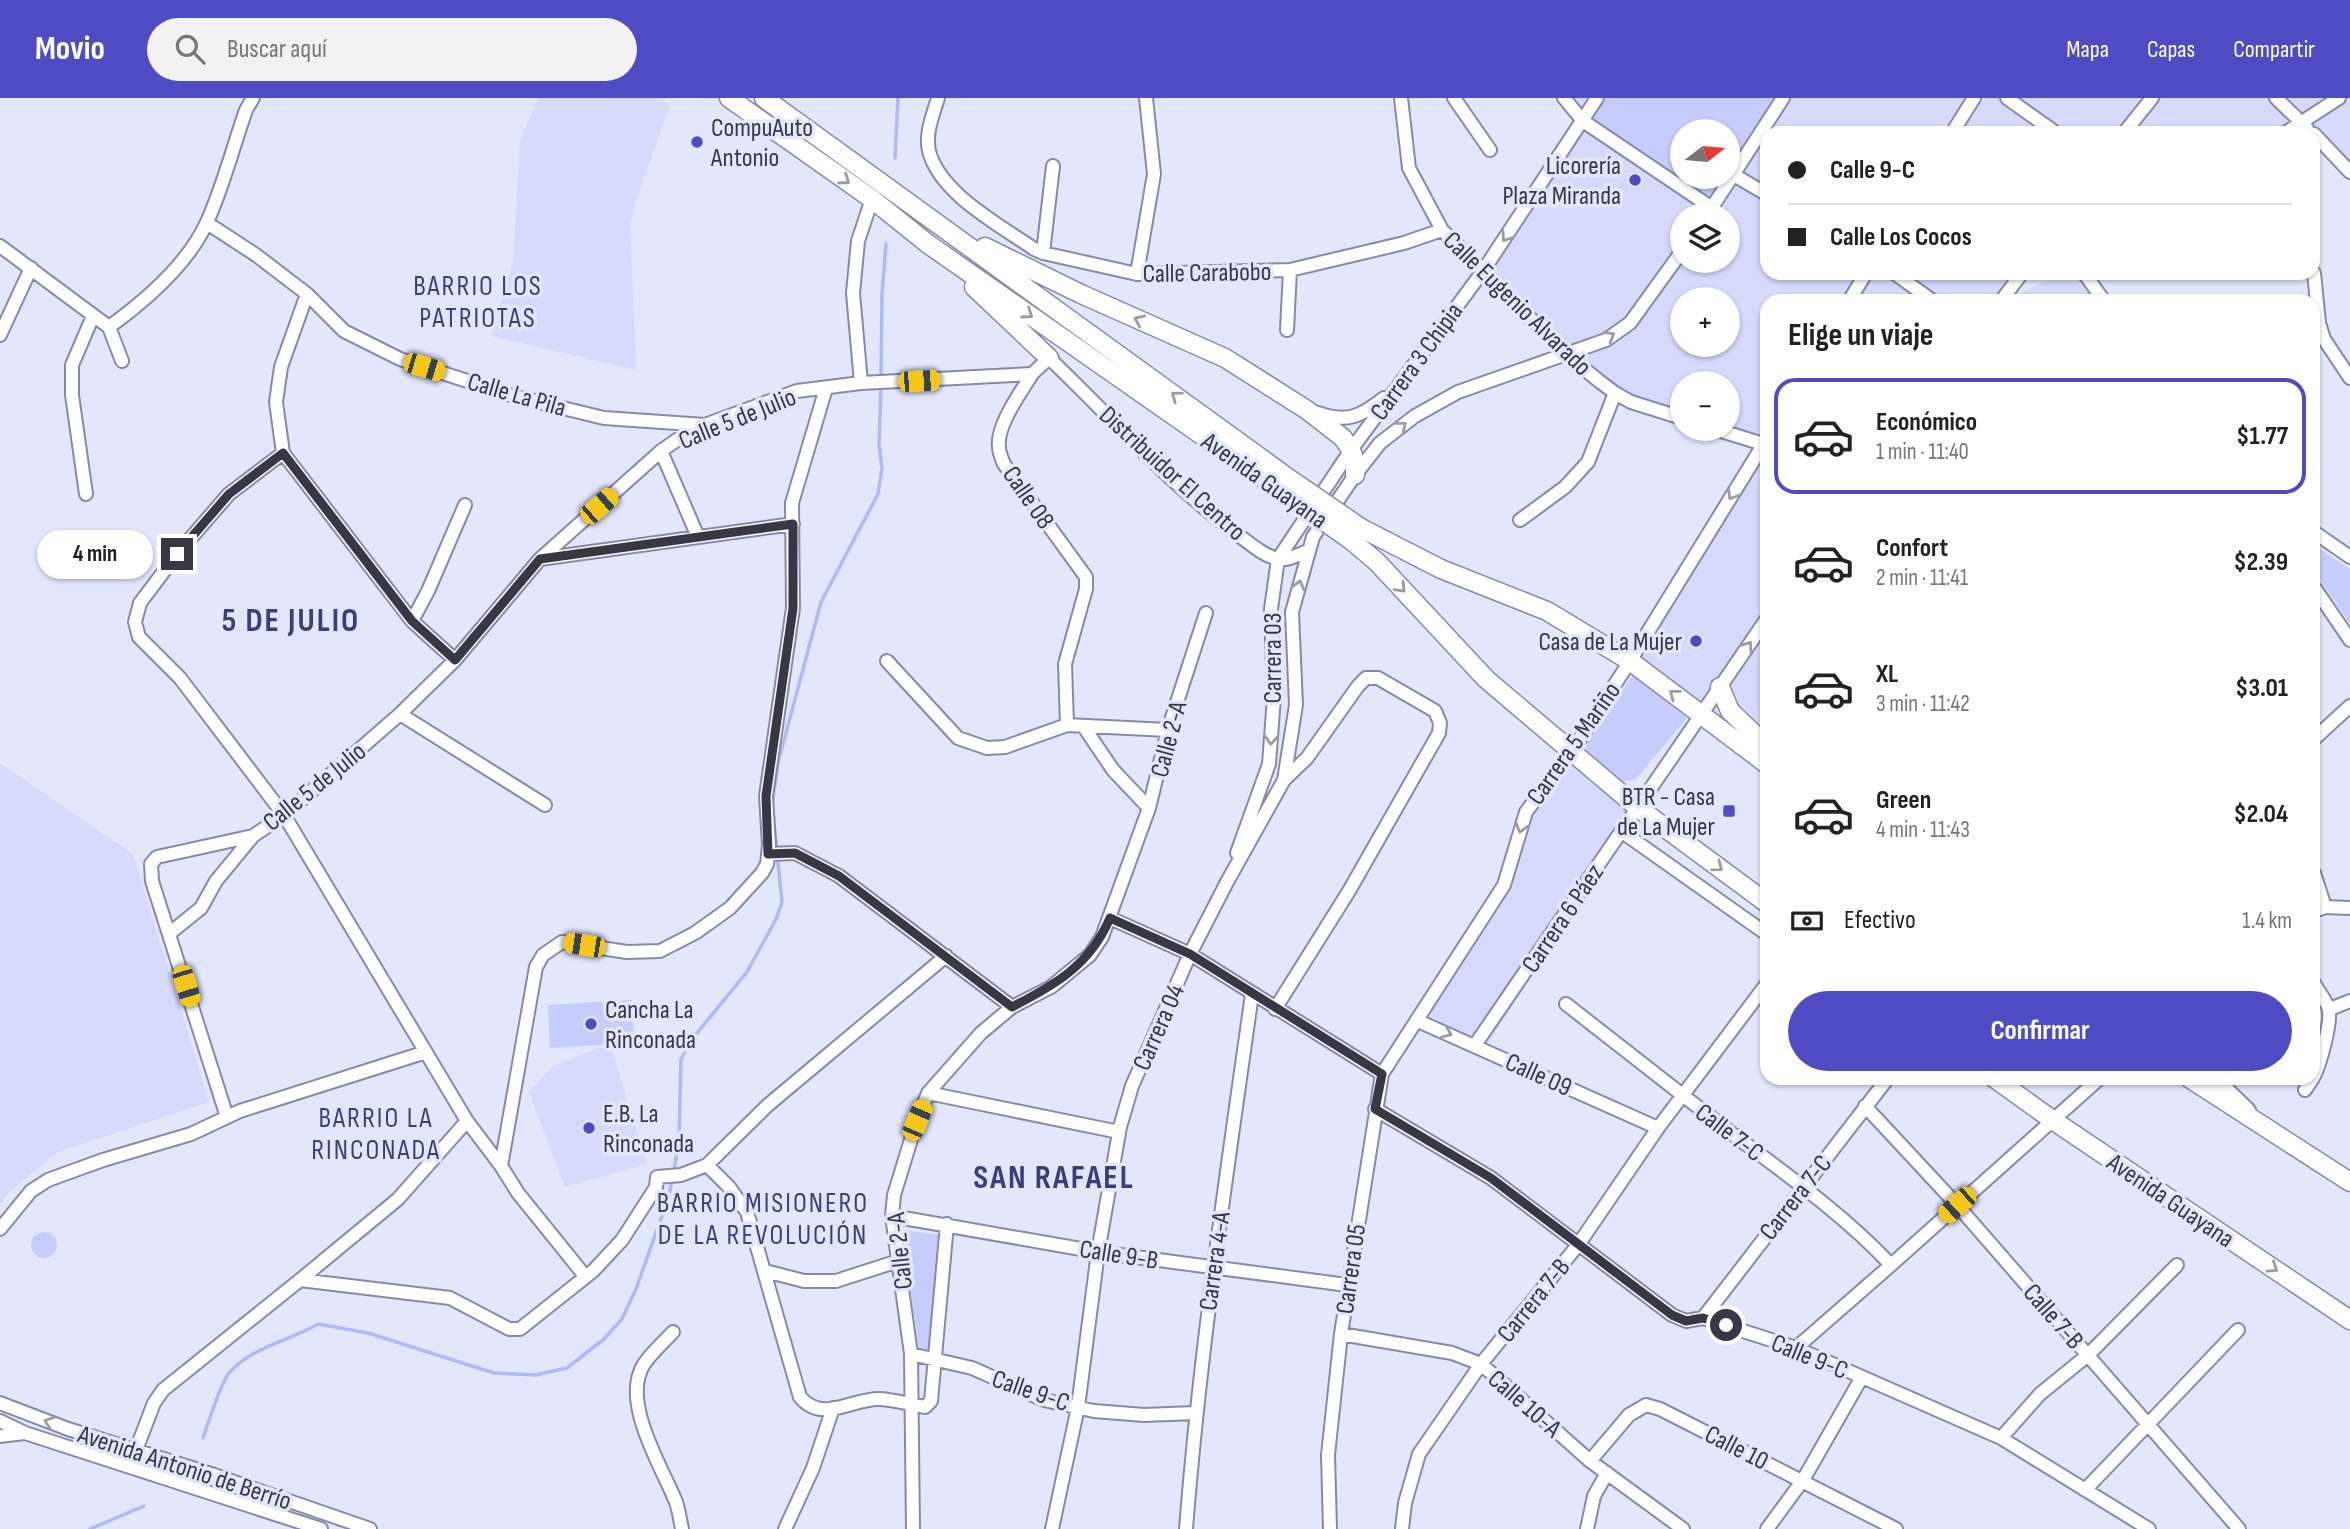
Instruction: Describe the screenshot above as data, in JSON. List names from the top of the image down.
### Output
{
  "streets": {
    "highway": ["Avenida Guayana"],
    "street": [
      "Calle Carabobo",
      "Calle Eugenio Alvarado",
      "Carrera 3 Chipia",
      "Calle La Pila",
      "Calle 5 de Julio",
      "Distribuidor El Centro",
      "Calle 08",
      "Carrera 03",
      "Calle 2-A",
      "Carrera 5 Mariño",
      "Carrera 6 Páez",
      "Carrera 04",
      "Calle 09",
      "Calle 7-C",
      "Carrera 7-C",
      "Calle 9-B",
      "Carrera 4-A",
      "Carrera 05",
      "Carrera 7-B",
      "Calle 7-B",
      "Calle 9-C",
      "Calle 10-A",
      "Calle 10",
      "Avenida Antonio de Berrío"
    ]
  },
  "crossings": [
    ["Calle Carabobo", "Calle Eugenio Alvarado"],
    ["Calle Eugenio Alvarado", "Carrera 3 Chipia"],
    ["Calle Eugenio Alvarado", "Carrera 04"],
    ["Carrera 3 Chipia", "Carrera 03"],
    ["Calle La Pila", "Calle 5 de Julio"],
    ["Calle 5 de Julio", "Calle 08"],
    ["Distribuidor El Centro", "Carrera 03"],
    ["Avenida Guayana", "Carrera 5 Mariño"],
    ["Avenida Guayana", "Carrera 6 Páez"],
    ["Carrera 03", "Carrera 04"],
    ["Calle 2-A", "Calle 9-B"],
    ["Calle 2-A", "Calle 9-C"],
    ["Carrera 5 Mariño", "Calle 09"],
    ["Carrera 5 Mariño", "Carrera 05"],
    ["Carrera 6 Páez", "Calle 09"],
    ["Carrera 04", "Calle 9-B"],
    ["Carrera 04", "Calle 9-C"],
    ["Calle 09", "Carrera 05"],
    ["Calle 09", "Carrera 7-B"],
    ["Calle 7-C", "Carrera 7-C"],
    ["Calle 7-C", "Carrera 7-B"],
    ["Carrera 7-C", "Calle 7-B"],
    ["Carrera 7-C", "Calle 9-C"],
    ["Calle 9-B", "Carrera 4-A"],
    ["Calle 9-B", "Carrera 05"],
    ["Carrera 4-A", "Calle 9-C"],
    ["Carrera 05", "Calle 9-C"],
    ["Carrera 05", "Calle 10-A"],
    ["Carrera 7-B", "Calle 9-C"],
    ["Carrera 7-B", "Calle 10-A"],
    ["Calle 10-A", "Calle 10"]
  ],
  "one_way": [
    "Carrera 3 Chipia",
    "Carrera 03",
    "Carrera 5 Mariño",
    "Carrera 04"
  ],
  "districts": [
    "BARRIO LOS PATRIOTAS",
    "5 DE JULIO",
    "BARRIO LA RINCONADA",
    "SAN RAFAEL",
    "BARRIO MISIONERO DE LA REVOLUCIÓN"
  ],
  "places": {
    "other": [
      "CompuAuto Antonio",
      "Licorería Plaza Miranda",
      "Casa de La Mujer",
      "Cancha La Rinconada",
      "E.B. La Rinconada"
    ],
    "transit": ["BTR - Casa de La Mujer"]
  },
  "north": "right",
  "page": {
    "header": "Movio",
    "search": "Buscar aquí",
    "nav": ["Mapa", "Capas", "Compartir"],
    "map_buttons": ["+", "−"],
    "banner": ["Calle 9-C", "Calle Los Cocos"],
    "heading": "Elige un viaje",
    "list": [
      {
        "name": "Económico",
        "note": "1 min · 11:40",
        "value": "$1.77"
      },
      {
        "name": "Confort",
        "note": "2 min · 11:41",
        "value": "$2.39"
      },
      {
        "name": "XL",
        "note": "3 min · 11:42",
        "value": "$3.01"
      },
      {
        "name": "Green",
        "note": "4 min · 11:43",
        "value": "$2.04"
      }
    ],
    "bubble": "4 min",
    "pay": ["Efectivo", "1.4 km"],
    "buttons": "Confirmar"
  }
}
